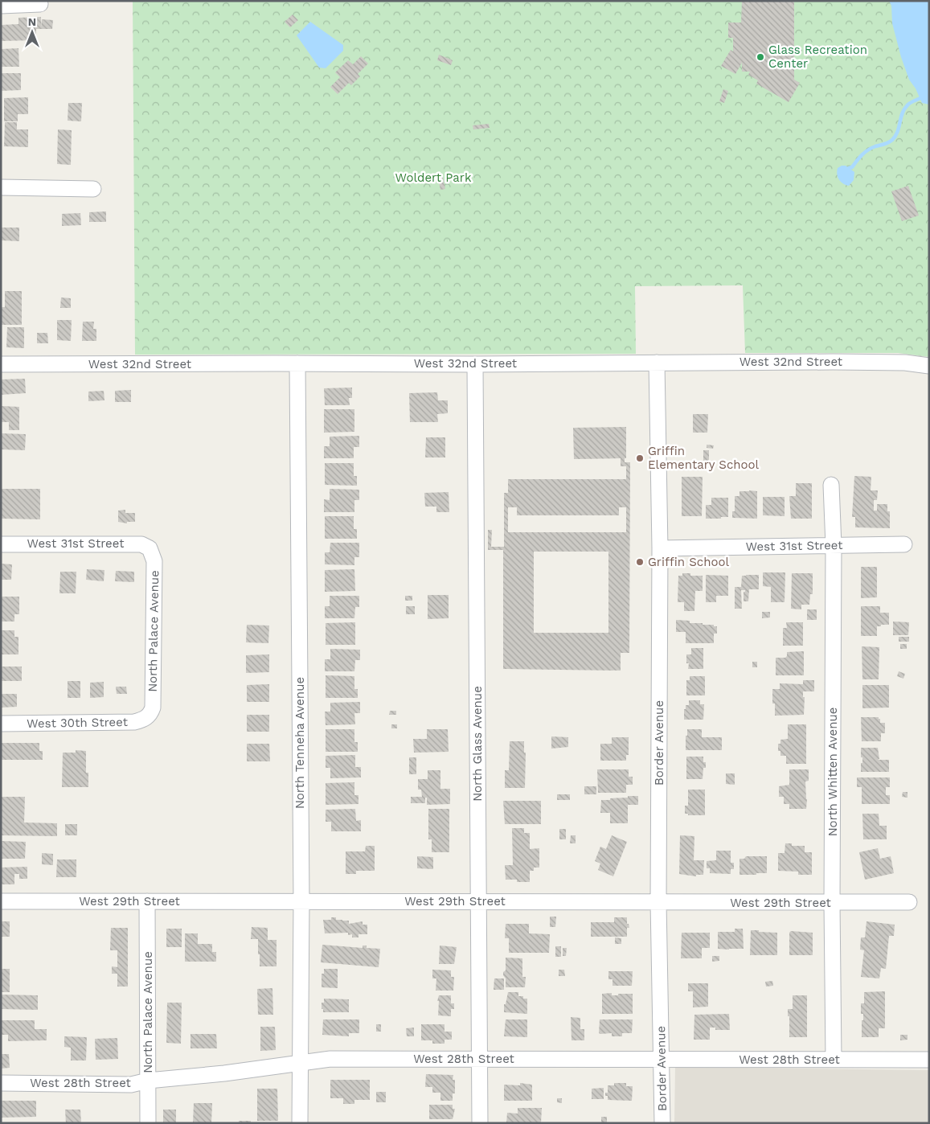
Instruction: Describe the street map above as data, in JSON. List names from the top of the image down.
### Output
{
  "streets": {
    "street": [
      "West 32nd Street",
      "West 31st Street",
      "North Palace Avenue",
      "West 30th Street",
      "North Tenneha Avenue",
      "Border Avenue",
      "North Glass Avenue",
      "North Whitten Avenue",
      "West 29th Street",
      "West 28th Street"
    ]
  },
  "crossings": [
    ["West 32nd Street", "North Tenneha Avenue"],
    ["West 32nd Street", "Border Avenue"],
    ["West 32nd Street", "North Glass Avenue"],
    ["West 31st Street", "North Palace Avenue"],
    ["West 31st Street", "Border Avenue"],
    ["West 31st Street", "North Whitten Avenue"],
    ["North Palace Avenue", "West 30th Street"],
    ["North Palace Avenue", "West 29th Street"],
    ["North Palace Avenue", "West 28th Street"],
    ["North Tenneha Avenue", "West 29th Street"],
    ["North Tenneha Avenue", "West 28th Street"],
    ["Border Avenue", "West 29th Street"],
    ["Border Avenue", "West 28th Street"],
    ["North Glass Avenue", "West 29th Street"],
    ["North Glass Avenue", "West 28th Street"],
    ["North Whitten Avenue", "West 29th Street"],
    ["North Whitten Avenue", "West 28th Street"]
  ],
  "parks": ["Woldert Park"],
  "places": ["Glass Recreation Center", "Griffin Elementary School", "Griffin School"],
  "north": "top"
}
